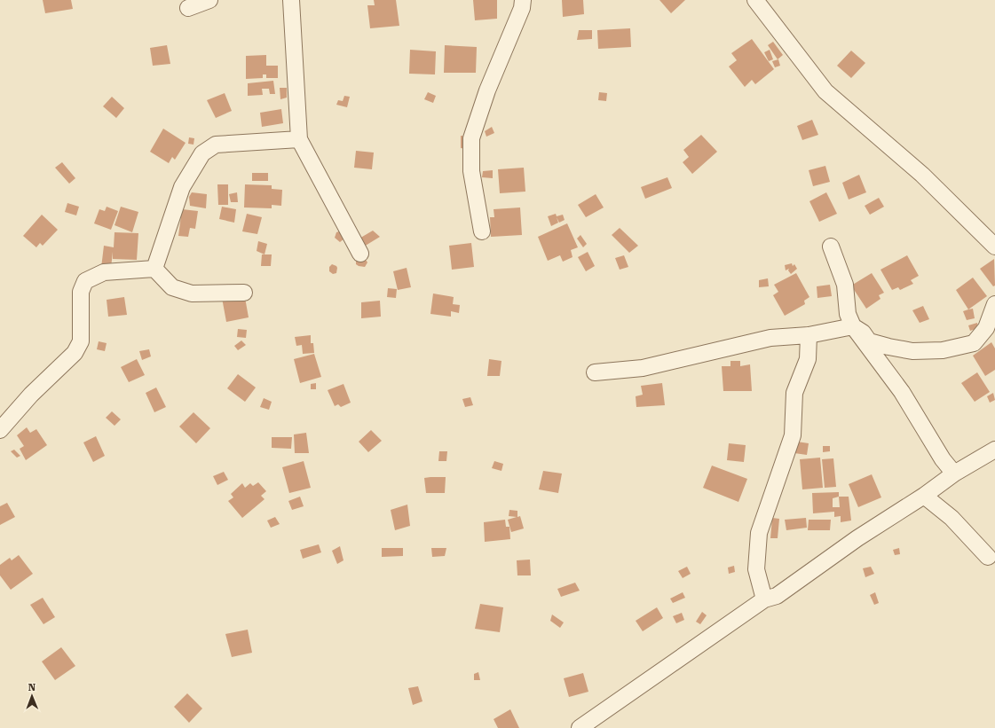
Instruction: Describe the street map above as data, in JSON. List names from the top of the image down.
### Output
{
  "north": "top"
}
